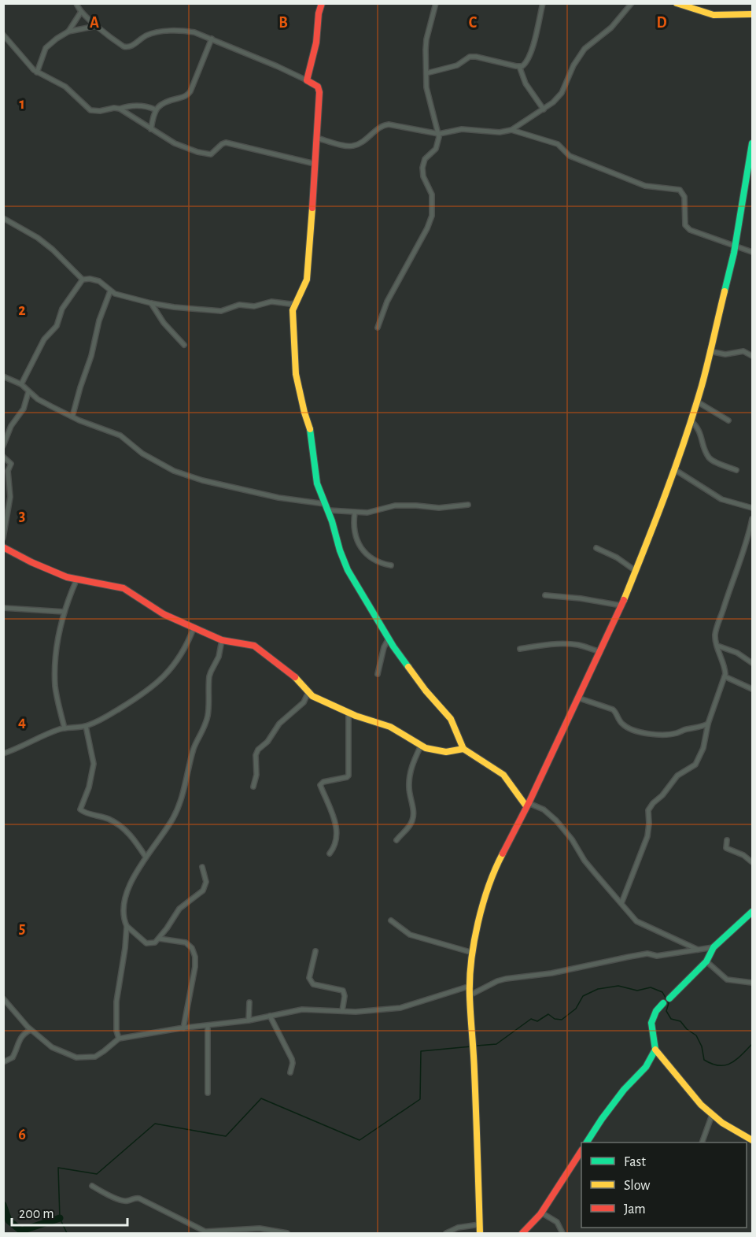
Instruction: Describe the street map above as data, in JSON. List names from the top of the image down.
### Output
{
  "legend": ["Fast", "Slow", "Jam"],
  "scale_bar": "200 m",
  "grid": {
    "columns": [
      "A",
      "B",
      "C",
      "D"
    ],
    "rows": [
      "1",
      "2",
      "3",
      "4",
      "5",
      "6"
    ]
  }
}
